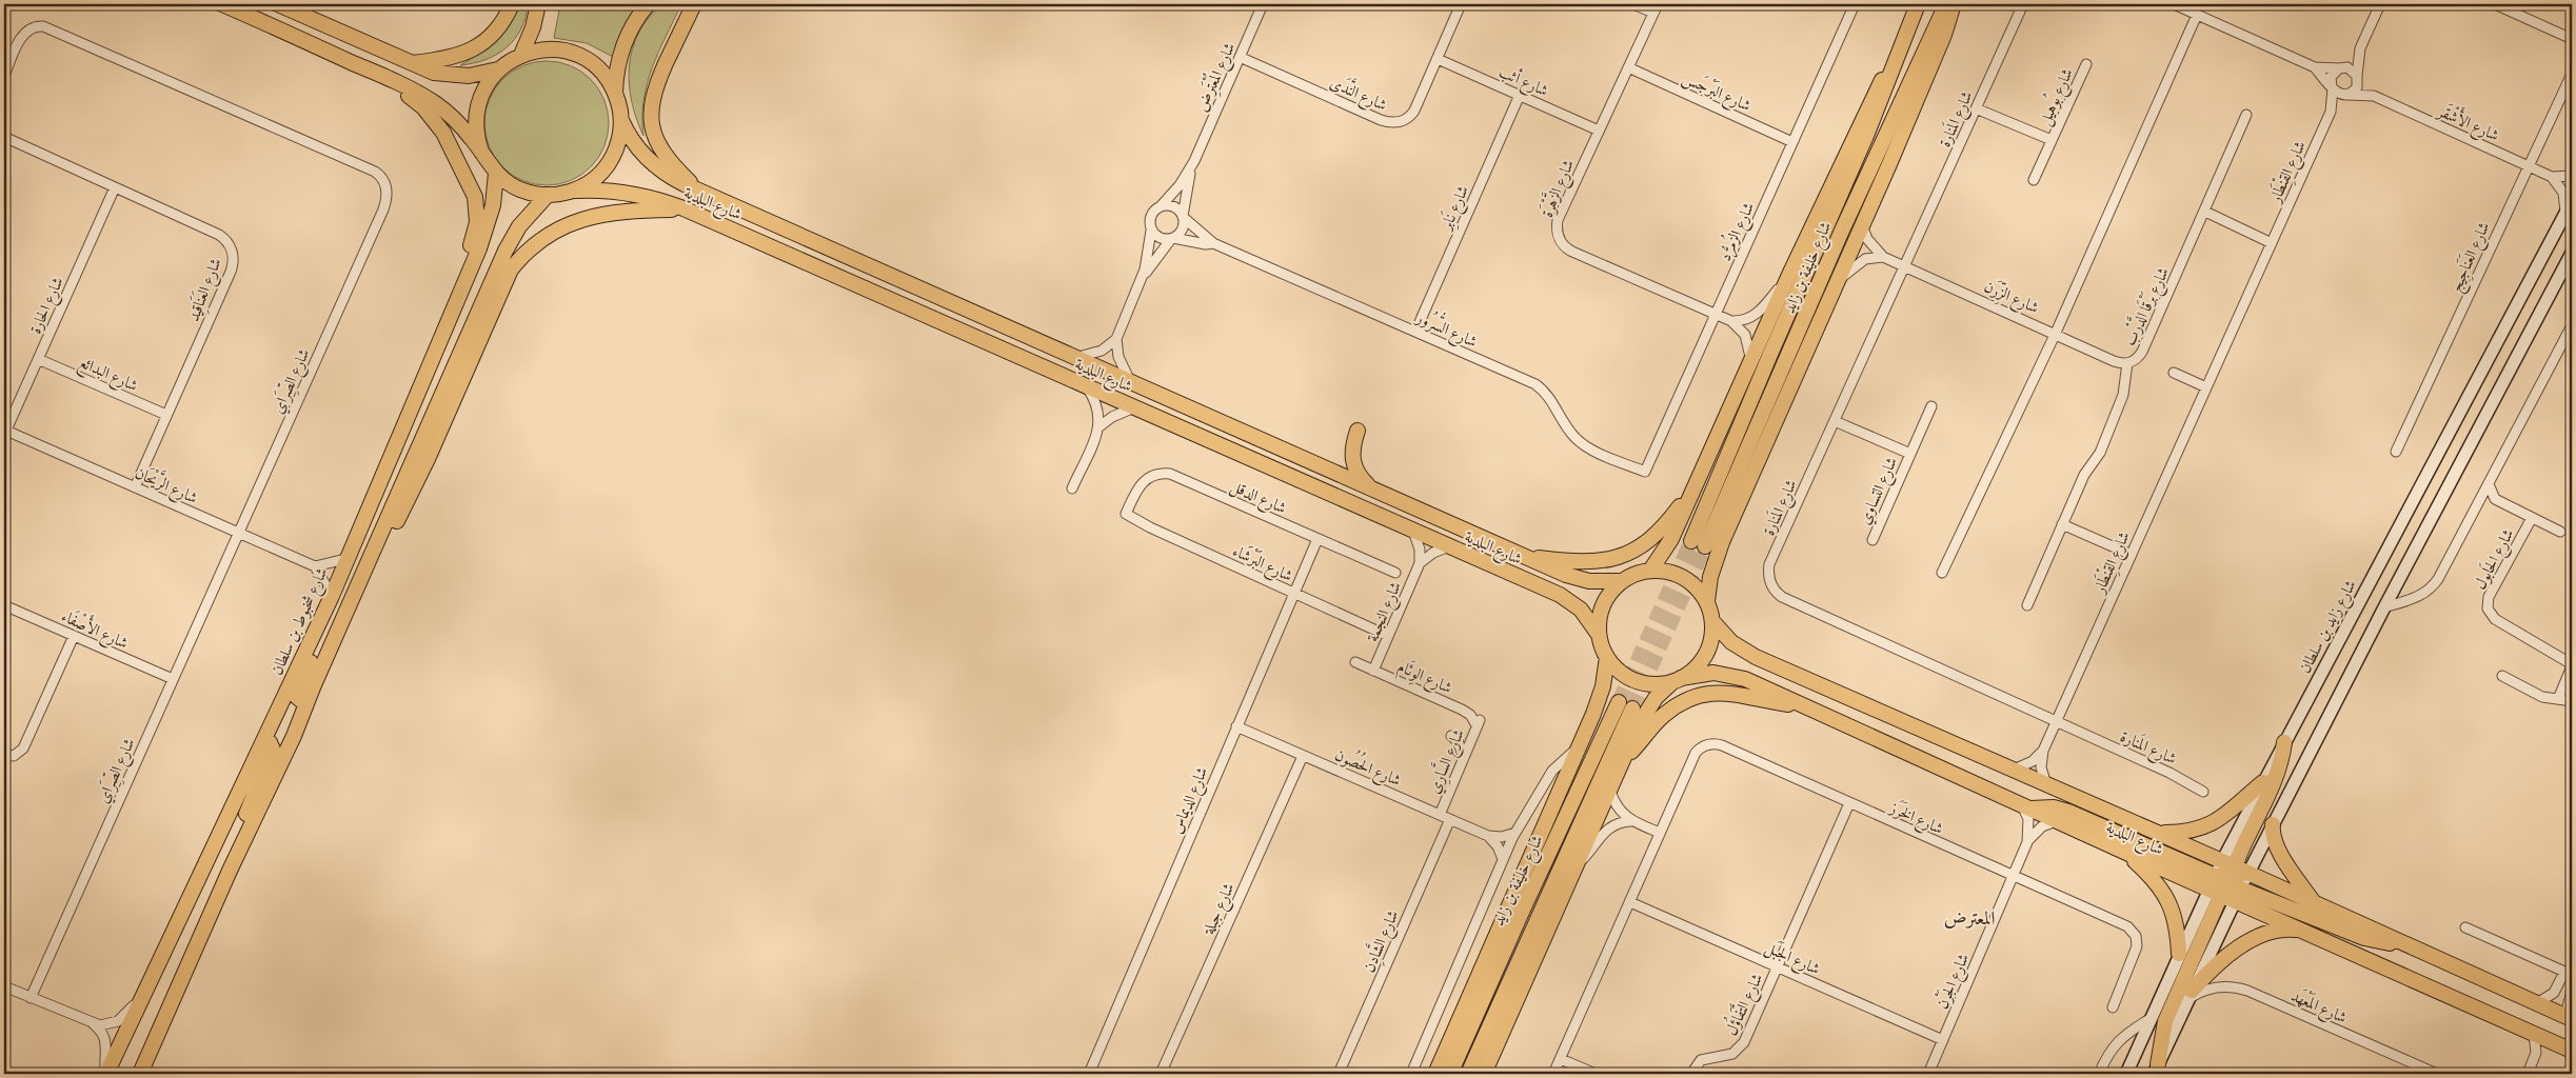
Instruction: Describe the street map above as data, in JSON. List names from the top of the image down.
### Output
{
  "streets": {
    "main road": [
      "شارع البلدية",
      "شارع خليفة بن زايد",
      "شارع شخبوط بن سلطان",
      "شارع زايد بن سلطان"
    ],
    "street": [
      "شارع المُعْتَرِض",
      "شارع أثب",
      "شارع البَرْجَس",
      "شارع النَّدَى",
      "شارع بُوهيل",
      "شارع المَنارة",
      "شارع الأَشْقَر",
      "شارع القِنْطَار",
      "شارع الزَّهْرَة",
      "شارع نَابِر",
      "شارع الزُمرُّد",
      "شارع العَنَاجِيج",
      "شارع العَنَاقِيد",
      "شارع الزِّرَن",
      "شارع الحارة",
      "شارع بَرْقَا الدَّرْب",
      "شارع السُّرُور",
      "شارع البدائع",
      "شارع الصِّرَاي",
      "شارع الرَّيْحَان",
      "شارع التساوي",
      "شارع الدقل",
      "شارع الحَابول",
      "شارع البَرْشَاء",
      "شارع النجمة",
      "شارع الأَصْفَاء",
      "شارع الوِئَام",
      "شارع السَّارِي",
      "شارع الحُصُون",
      "شارع الديماس",
      "شارع الخَرَز",
      "شارع جبلة",
      "شارع الشَّادِن",
      "شارع الجَبَل",
      "شارع الجَرْن",
      "شارع التَّفَاؤُل",
      "شارع المَعْهَد"
    ]
  },
  "crossings": [
    ["شارع المُعْتَرِض", "شارع النَّدَى"],
    ["شارع المُعْتَرِض", "شارع السُّرُور"],
    ["شارع أثب", "شارع النَّدَى"],
    ["شارع أثب", "شارع الزَّهْرَة"],
    ["شارع أثب", "شارع نَابِر"],
    ["شارع البَرْجَس", "شارع الزَّهْرَة"],
    ["شارع البَرْجَس", "شارع الزُمرُّد"],
    ["شارع بُوهيل", "شارع المَنارة"],
    ["شارع المَنارة", "شارع القِنْطَار"],
    ["شارع المَنارة", "شارع الزِّرَن"],
    ["شارع المَنارة", "شارع التساوي"],
    ["شارع الأَشْقَر", "شارع القِنْطَار"],
    ["شارع الأَشْقَر", "شارع العَنَاجِيج"],
    ["شارع القِنْطَار", "شارع البلدية"],
    ["شارع الزَّهْرَة", "شارع الزُمرُّد"],
    ["شارع البلدية", "شارع شخبوط بن سلطان"],
    ["شارع البلدية", "شارع زايد بن سلطان"],
    ["شارع البلدية", "شارع الجَرْن"],
    ["شارع نَابِر", "شارع السُّرُور"],
    ["شارع الزُمرُّد", "شارع السُّرُور"],
    ["شارع العَنَاقِيد", "شارع الحارة"],
    ["شارع العَنَاقِيد", "شارع البدائع"],
    ["شارع العَنَاقِيد", "شارع الرَّيْحَان"],
    ["شارع الزِّرَن", "شارع بَرْقَا الدَّرْب"],
    ["شارع الحارة", "شارع البدائع"],
    ["شارع الحارة", "شارع الرَّيْحَان"],
    ["شارع الصِّرَاي", "شارع الرَّيْحَان"],
    ["شارع الصِّرَاي", "شارع الأَصْفَاء"],
    ["شارع الدقل", "شارع البَرْشَاء"],
    ["شارع الدقل", "شارع الديماس"],
    ["شارع البَرْشَاء", "شارع النجمة"],
    ["شارع البَرْشَاء", "شارع الديماس"],
    ["شارع النجمة", "شارع الوِئَام"],
    ["شارع زايد بن سلطان", "شارع المَعْهَد"],
    ["شارع الوِئَام", "شارع السَّارِي"],
    ["شارع السَّارِي", "شارع الحُصُون"],
    ["شارع الحُصُون", "شارع الديماس"],
    ["شارع الحُصُون", "شارع جبلة"],
    ["شارع الحُصُون", "شارع الشَّادِن"],
    ["شارع الخَرَز", "شارع الجَبَل"],
    ["شارع الخَرَز", "شارع الجَرْن"],
    ["شارع الخَرَز", "شارع التَّفَاؤُل"],
    ["شارع الجَبَل", "شارع الجَرْن"],
    ["شارع الجَبَل", "شارع التَّفَاؤُل"]
  ],
  "districts": ["المعترض"]
}
